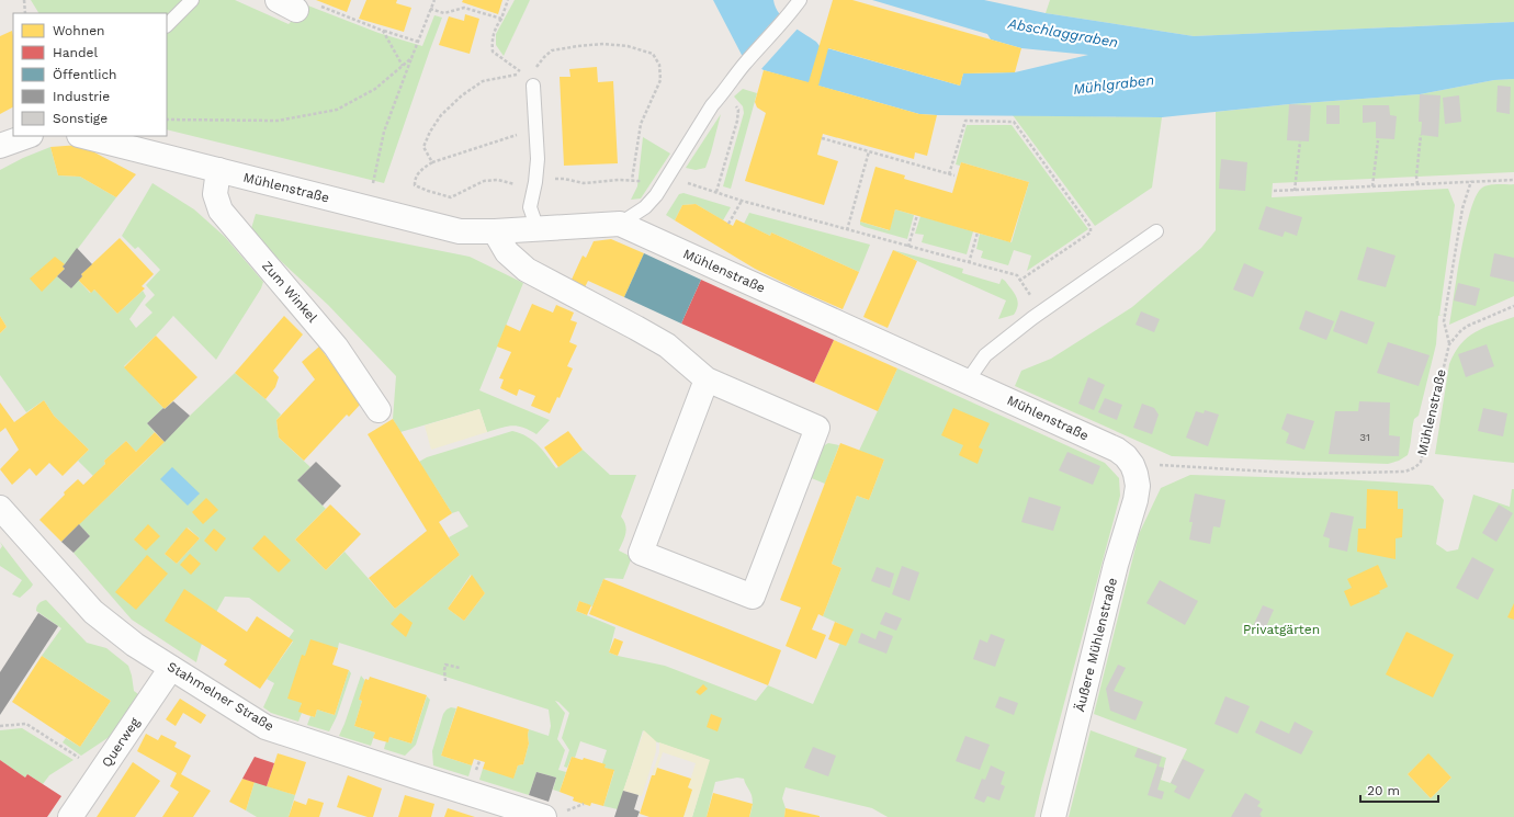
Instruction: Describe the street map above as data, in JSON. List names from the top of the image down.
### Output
{
  "streets": {
    "street": [
      "Mühlenstraße",
      "Zum Winkel",
      "Äußere Mühlenstraße",
      "Stahmelner Straße",
      "Querweg"
    ]
  },
  "crossings": [
    ["Mühlenstraße", "Zum Winkel"],
    ["Mühlenstraße", "Äußere Mühlenstraße"],
    ["Stahmelner Straße", "Querweg"]
  ],
  "water": ["Abschlaggraben", "Mühlgraben"],
  "parks": ["Privatgärten"],
  "house_numbers": ["31"],
  "legend": [
    "Wohnen",
    "Handel",
    "Öffentlich",
    "Industrie",
    "Sonstige"
  ],
  "scale_bar": "20 m"
}
